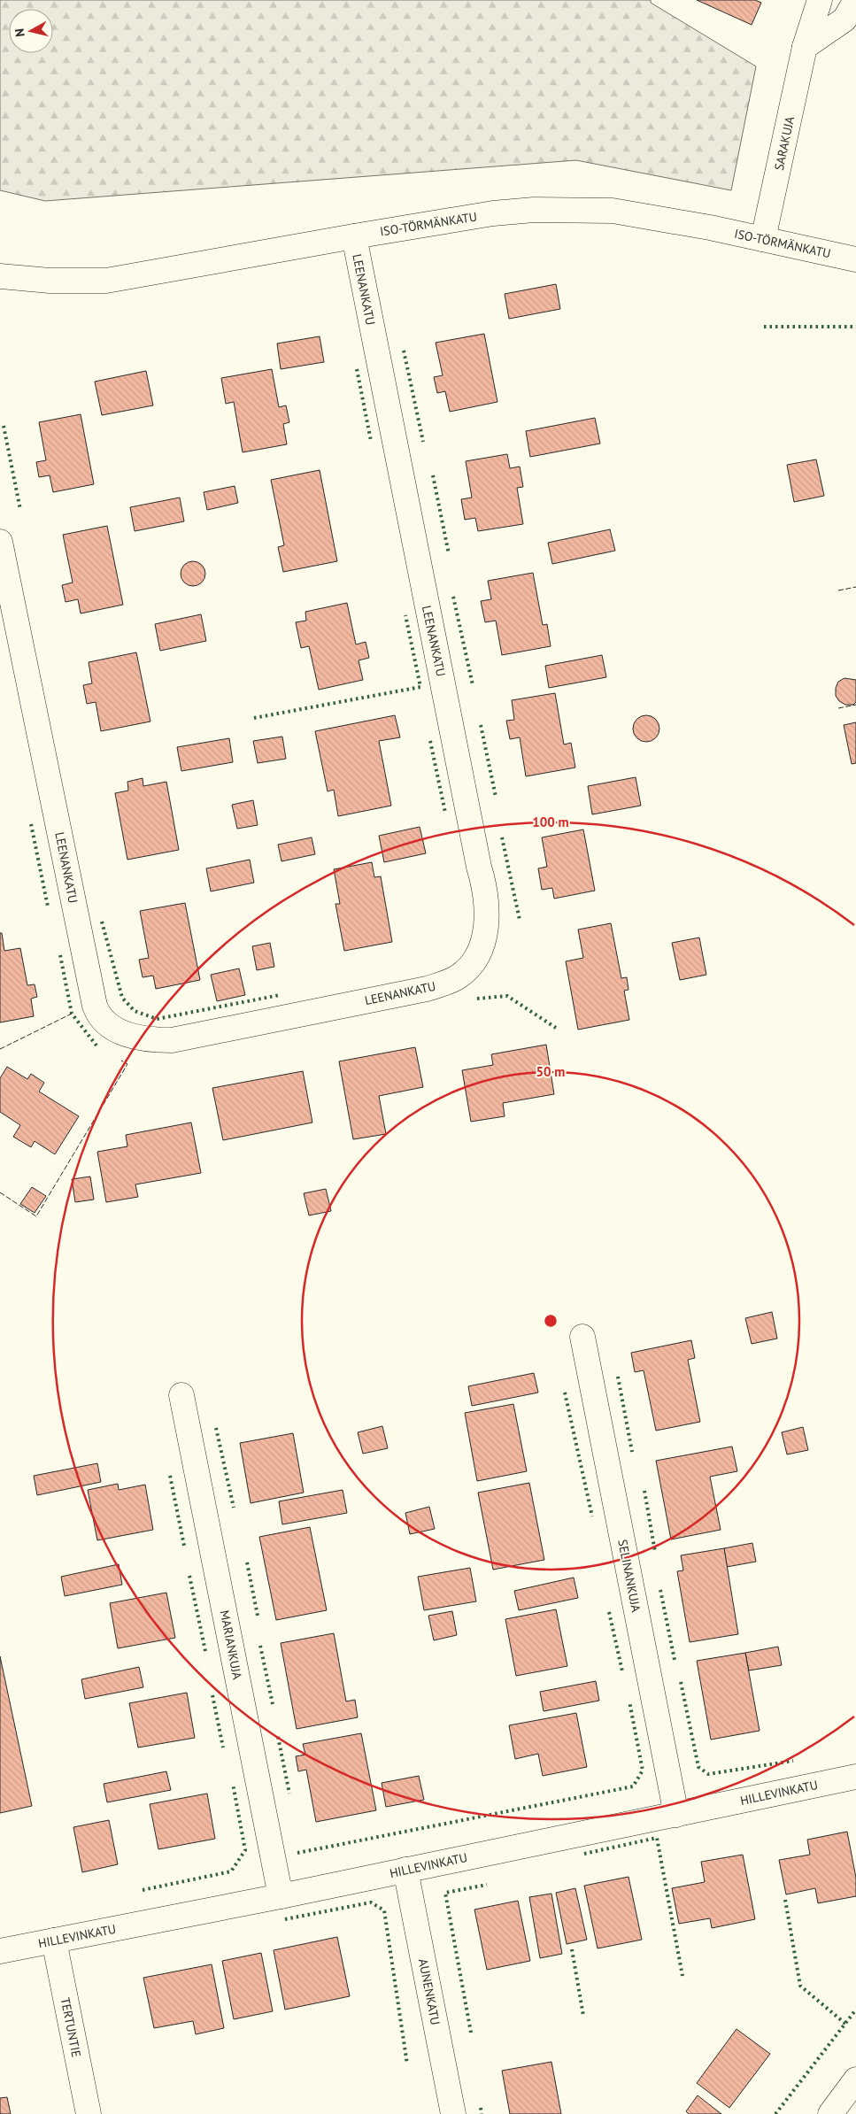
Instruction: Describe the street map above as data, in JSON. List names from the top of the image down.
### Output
{
  "streets": {
    "street": [
      "SARAKUJA",
      "ISO-TÖRMÄNKATU",
      "LEENANKATU",
      "SELINANKUJA",
      "MARIANKUJA",
      "HILLEVINKATU",
      "AUNENKATU",
      "TERTUNTIE"
    ]
  },
  "crossings": [
    ["SARAKUJA", "ISO-TÖRMÄNKATU"],
    ["ISO-TÖRMÄNKATU", "LEENANKATU"],
    ["SELINANKUJA", "HILLEVINKATU"],
    ["MARIANKUJA", "HILLEVINKATU"],
    ["HILLEVINKATU", "AUNENKATU"],
    ["HILLEVINKATU", "TERTUNTIE"]
  ],
  "north": "left",
  "rings": ["100 m", "50 m"]
}
